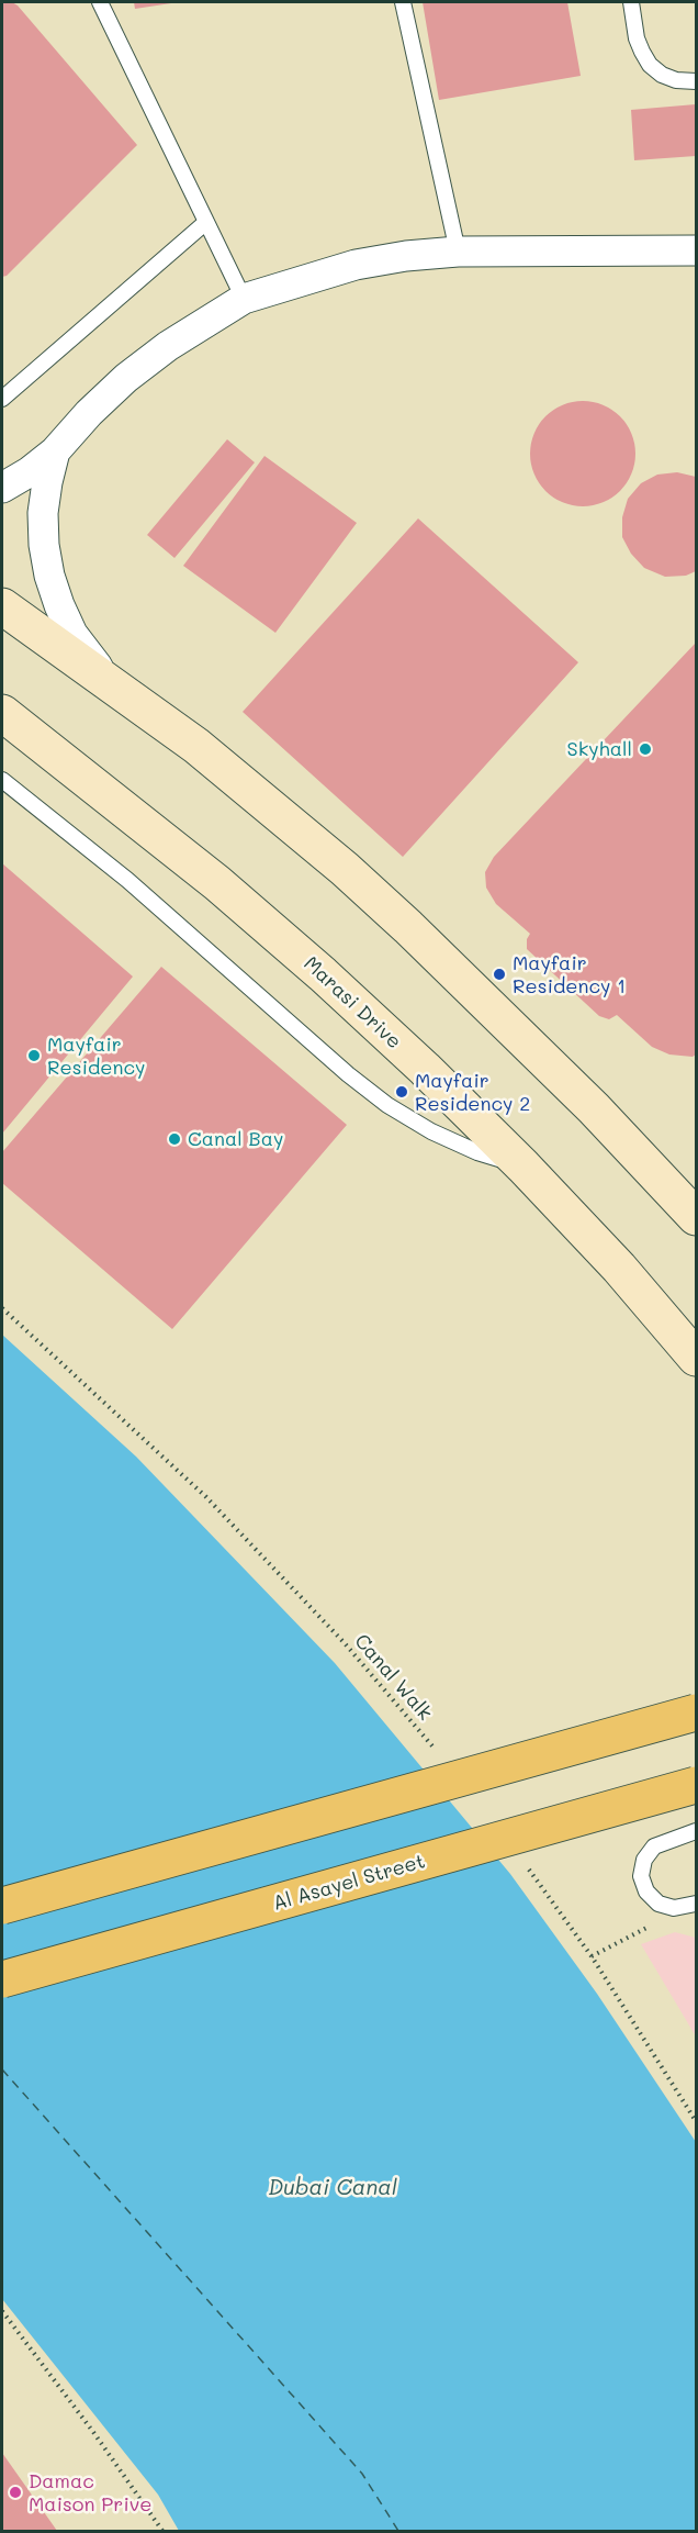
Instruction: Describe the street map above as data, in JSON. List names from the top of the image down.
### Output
{
  "streets": {
    "main road": ["Al Asayel Street"],
    "street": ["Marasi Drive"],
    "path": ["Canal Walk"]
  },
  "water": ["Dubai Canal"],
  "places": [
    "Skyhall",
    "Mayfair Residency 1",
    "Mayfair Residency",
    "Mayfair Residency 2",
    "Canal Bay",
    "Damac Maison Prive"
  ]
}
